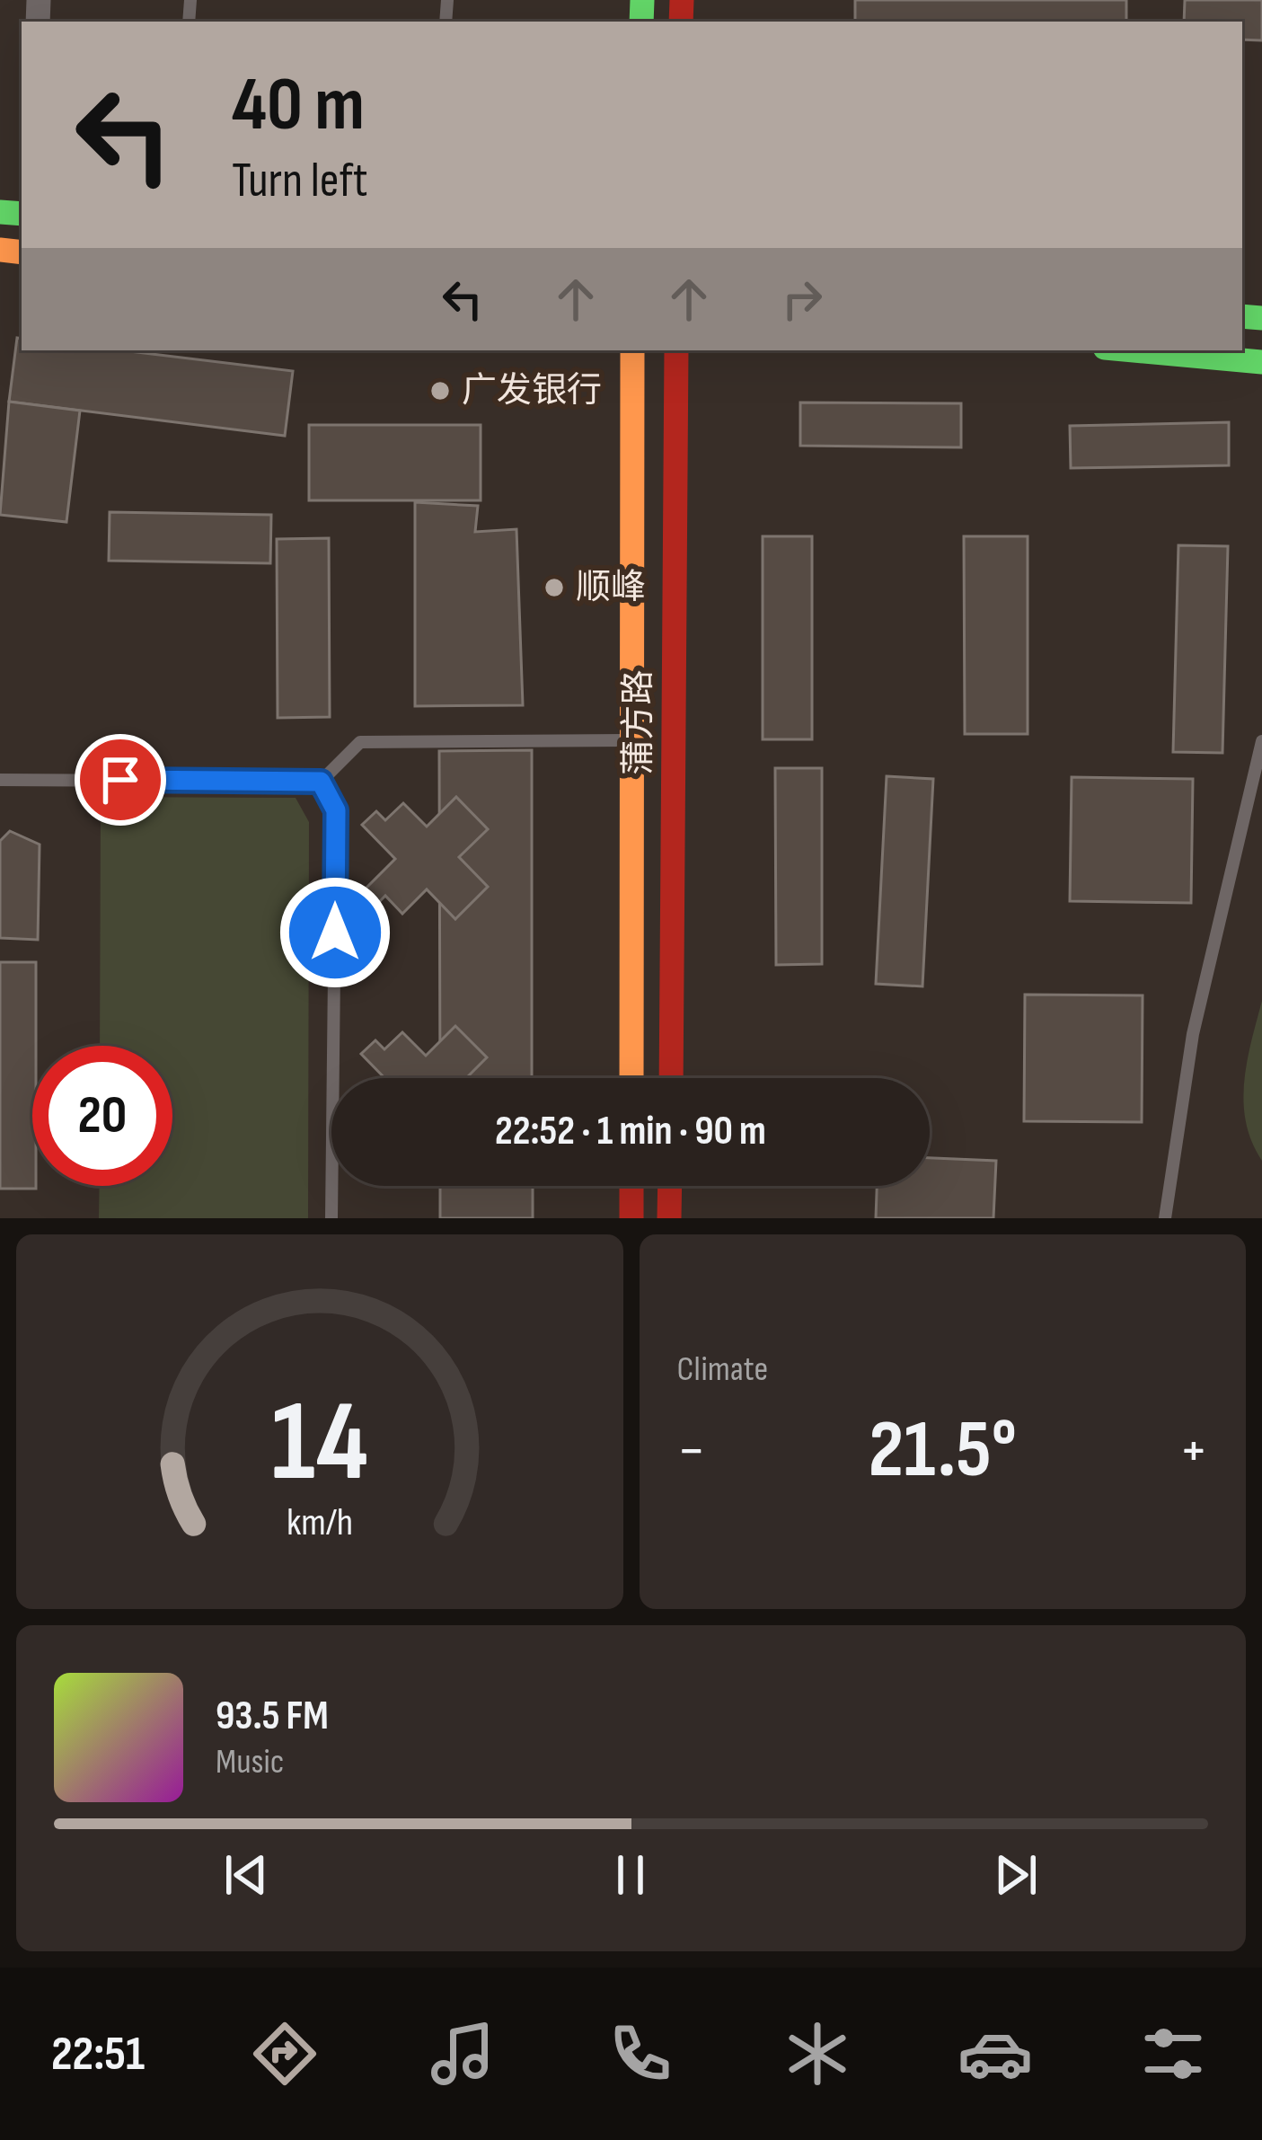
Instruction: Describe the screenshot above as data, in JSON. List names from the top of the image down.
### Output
{
  "streets": {
    "street": ["蒲方路"]
  },
  "places": ["广发银行", "顺峰"],
  "page": {
    "turn": ["40 m", "Turn left"],
    "limit": "20",
    "trip": "22:52 · 1 min · 90 m",
    "tile": "Climate",
    "heat": ["−", "21.5°", "+"],
    "song": ["93.5 FM", "Music"],
    "tabs": "22:51",
    "gauge": ["14", "km/h"]
  }
}
